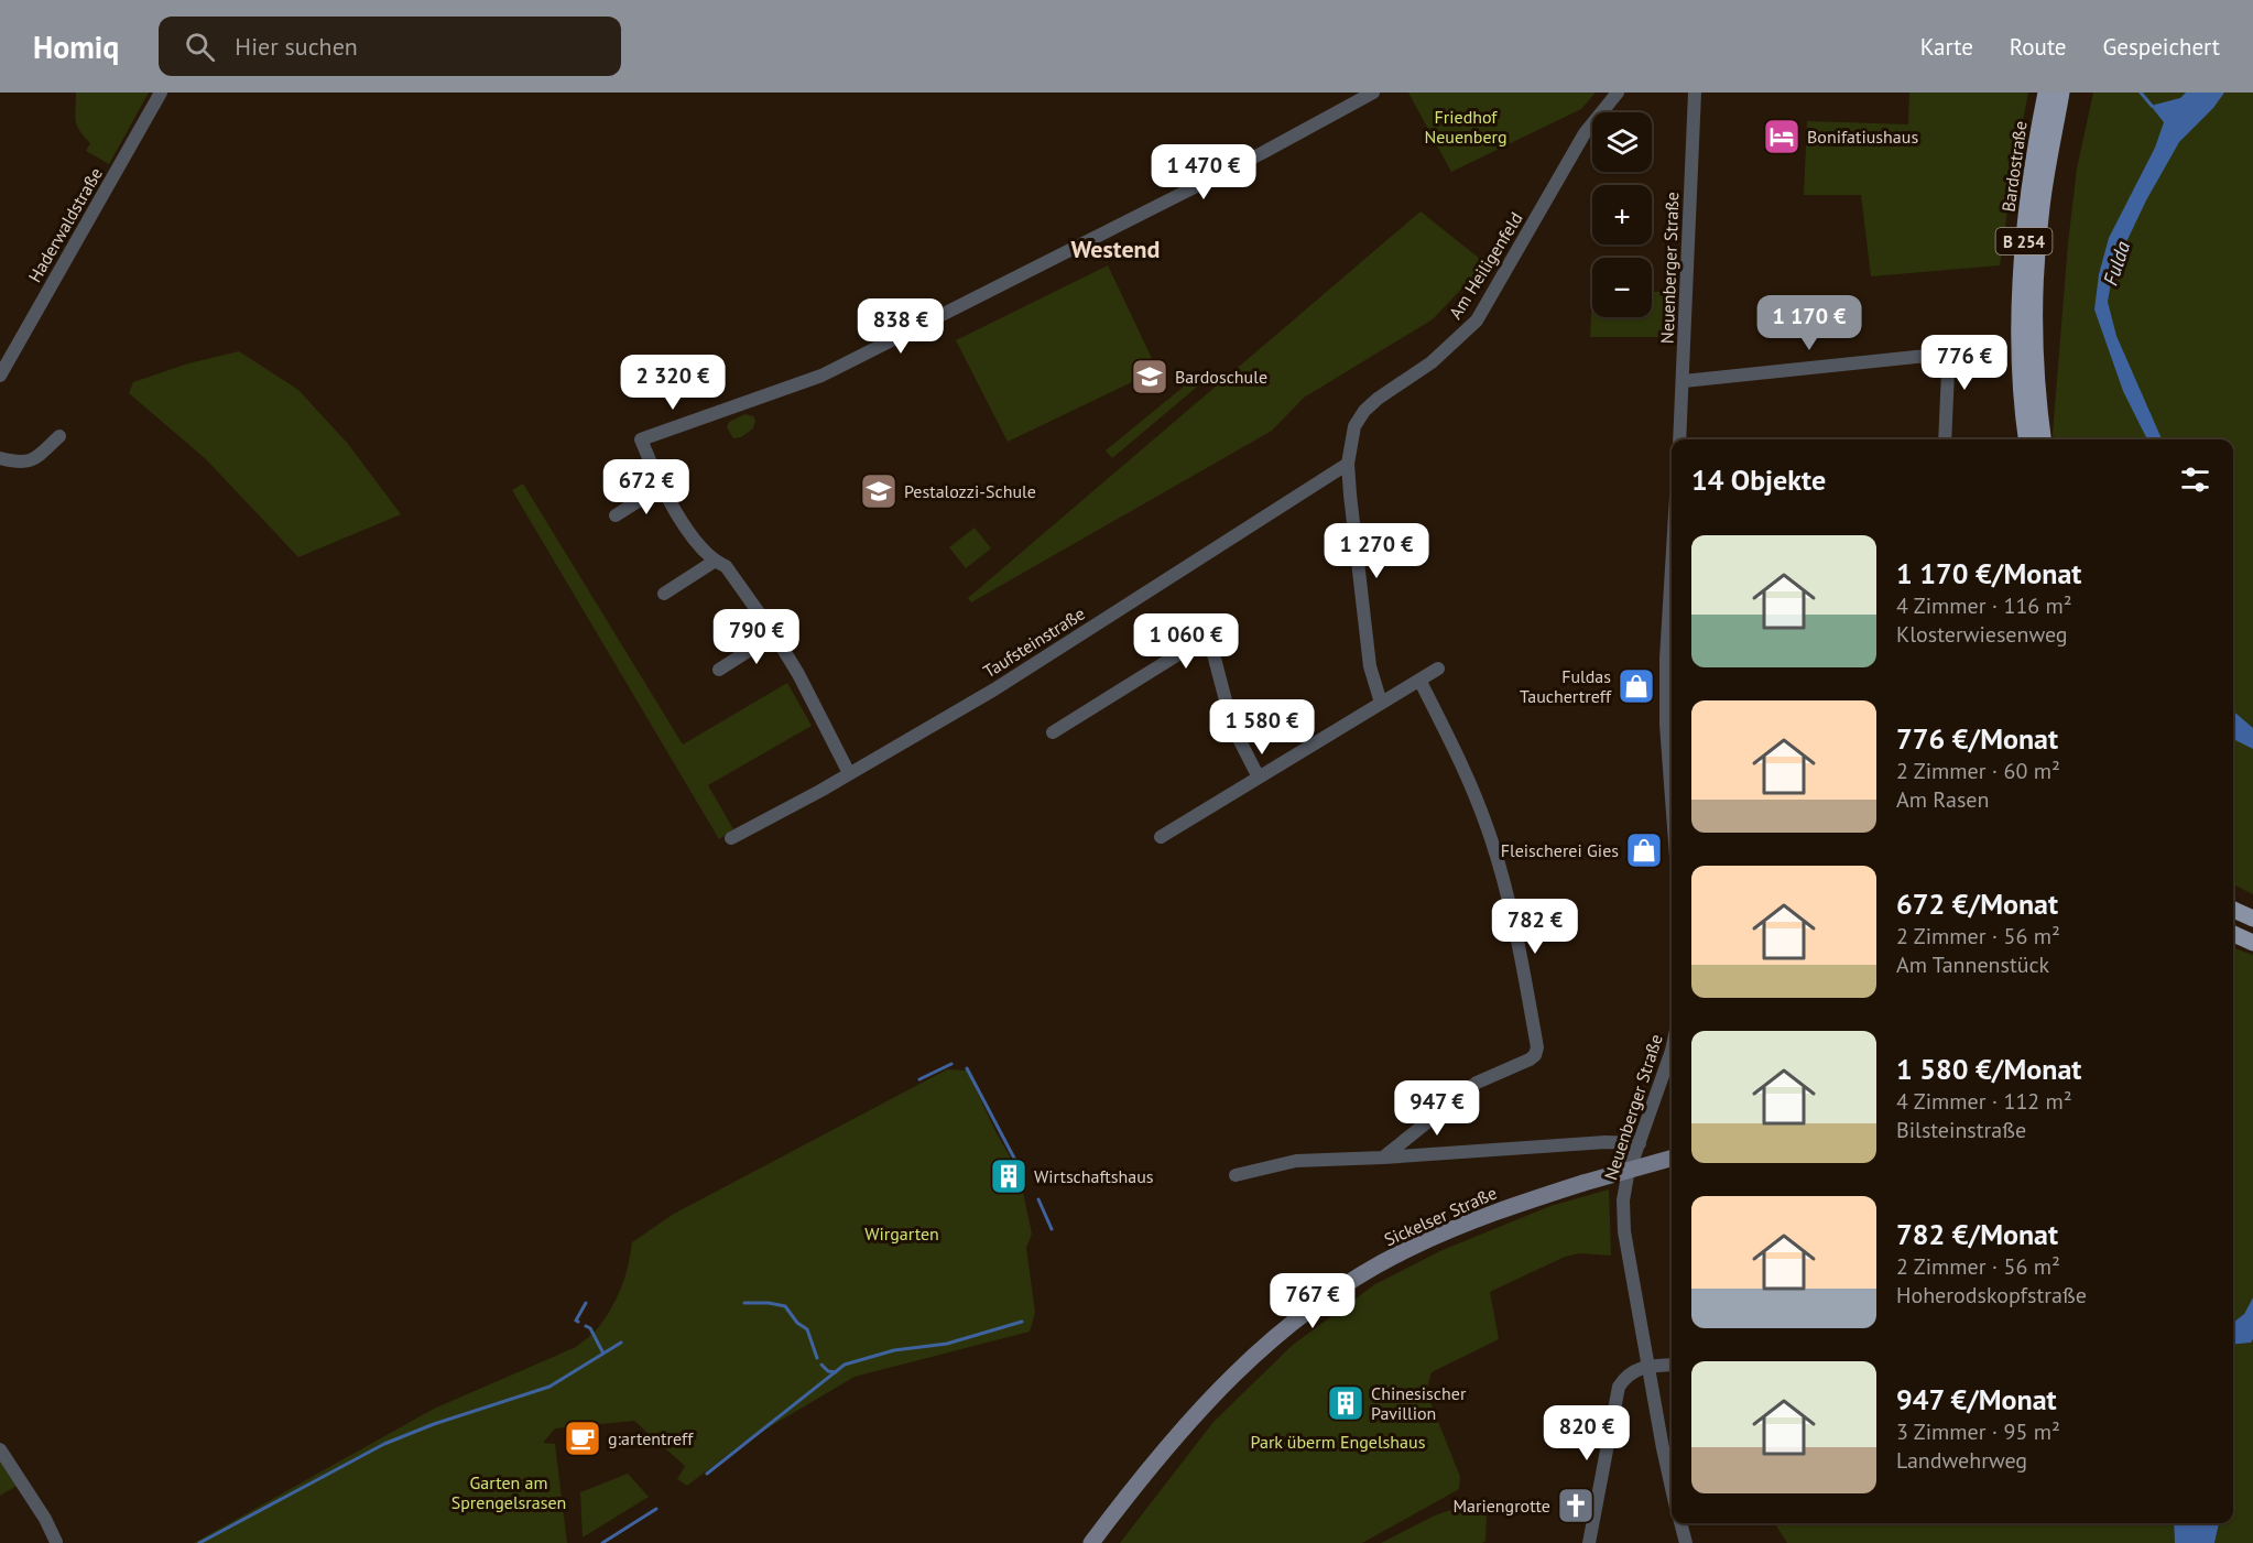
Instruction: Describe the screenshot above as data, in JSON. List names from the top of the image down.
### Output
{
  "streets": {
    "main road": ["Bardostraße", "B 254", "Sickelser Straße"],
    "street": [
      "Haderwaldstraße",
      "Am Heiligenfeld",
      "Neuenberger Straße",
      "Taufsteinstraße"
    ]
  },
  "crossings": [
    ["Am Heiligenfeld", "Taufsteinstraße"]
  ],
  "districts": ["Westend"],
  "water": ["Fulda"],
  "parks": [
    "Friedhof Neuenberg",
    "Wirgarten",
    "Park überm Engelshaus",
    "Garten am Sprengelsrasen"
  ],
  "places": {
    "hotel": ["Bonifatiushaus"],
    "school or university": ["Bardoschule", "Pestalozzi-Schule"],
    "shop": ["Fuldas Tauchertreff", "Fleischerei Gies"],
    "building": ["Wirtschaftshaus", "Chinesischer Pavillion"],
    "cafe": ["g:artentreff"],
    "church": ["Mariengrotte"]
  },
  "page": {
    "header": "Homiq",
    "search": "Hier suchen",
    "nav": ["Karte", "Route", "Gespeichert"],
    "map_buttons": ["+", "−"],
    "price": [
      "1 470 €",
      "1 170 €",
      "838 €",
      "776 €",
      "2 320 €",
      "672 €",
      "1 270 €",
      "790 €",
      "1 060 €",
      "1 580 €",
      "782 €",
      "947 €",
      "767 €",
      "820 €"
    ],
    "heading": "14 Objekte",
    "list": [
      {
        "name": "1 170 €/Monat",
        "note": "4 Zimmer · 116 m² · Klosterwiesenweg"
      },
      {
        "name": "776 €/Monat",
        "note": "2 Zimmer · 60 m² · Am Rasen"
      },
      {
        "name": "672 €/Monat",
        "note": "2 Zimmer · 56 m² · Am Tannenstück"
      },
      {
        "name": "1 580 €/Monat",
        "note": "4 Zimmer · 112 m² · Bilsteinstraße"
      },
      {
        "name": "782 €/Monat",
        "note": "2 Zimmer · 56 m² · Hoherodskopfstraße"
      },
      {
        "name": "947 €/Monat",
        "note": "3 Zimmer · 95 m² · Landwehrweg"
      }
    ]
  }
}
